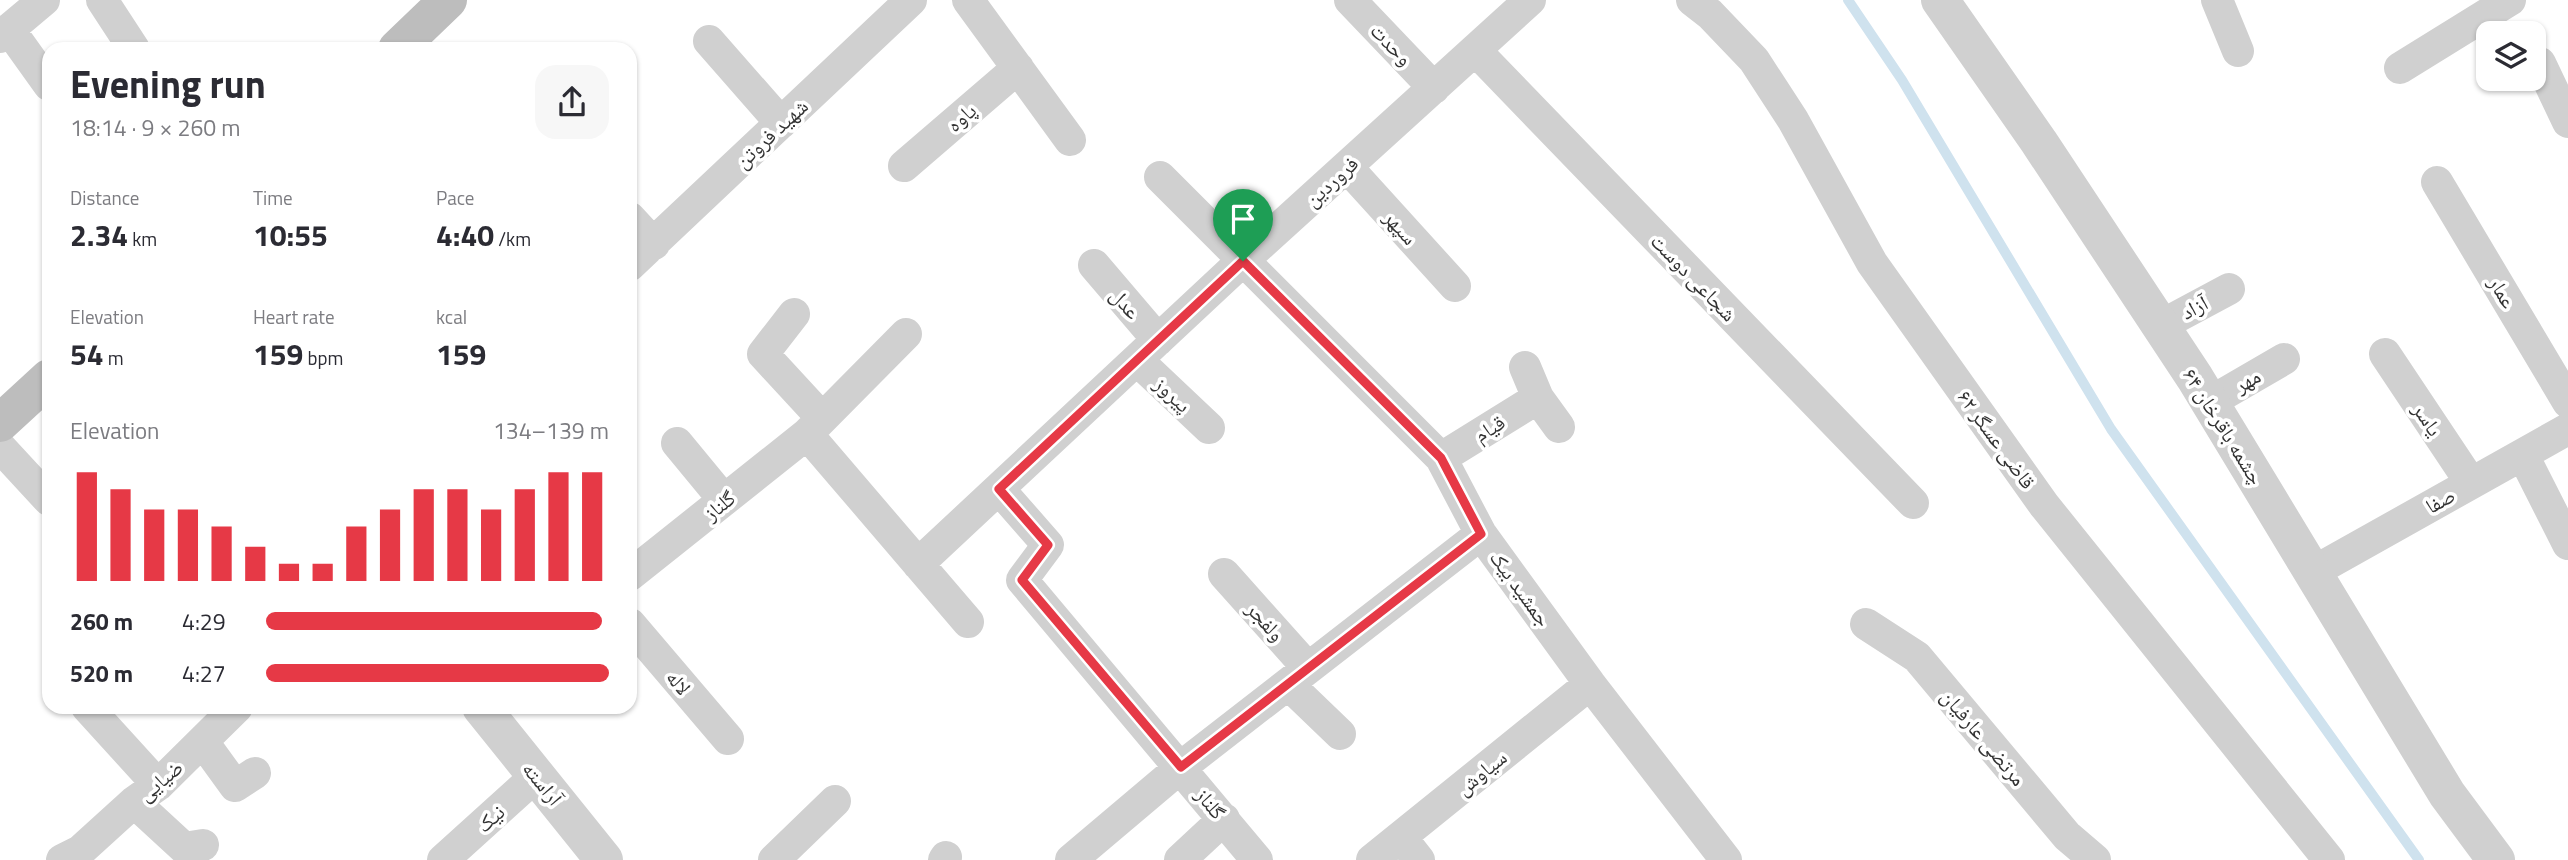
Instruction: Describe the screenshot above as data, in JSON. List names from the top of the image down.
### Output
{
  "streets": {
    "street": [
      "وحدت",
      "پاوه",
      "شهید فروتن",
      "فروردین",
      "سپهر",
      "شجاعی دوست",
      "عمار",
      "عدل",
      "آزاد",
      "مهر",
      "پیروز",
      "یاسر",
      "چشمه باقرخان ۶۴",
      "قیام",
      "قاضی عسگر ۶۲",
      "صفا",
      "گلناز",
      "جمشید بیک",
      "ولفجر",
      "لاله",
      "مرتضی عارفیان",
      "سیاوش",
      "ضیایی",
      "آراسته",
      "نیک"
    ]
  },
  "crossings": [
    ["وحدت", "فروردین"],
    ["فروردین", "سپهر"],
    ["فروردین", "شجاعی دوست"],
    ["فروردین", "عدل"],
    ["فروردین", "پیروز"],
    ["فروردین", "گلناز"],
    ["فروردین", "جمشید بیک"],
    ["عدل", "پیروز"],
    ["آزاد", "چشمه باقرخان ۶۴"],
    ["مهر", "چشمه باقرخان ۶۴"],
    ["یاسر", "صفا"],
    ["چشمه باقرخان ۶۴", "صفا"],
    ["قیام", "جمشید بیک"],
    ["جمشید بیک", "سیاوش"],
    ["آراسته", "نیک"]
  ],
  "page": {
    "heading": ["Evening run", "18:14 · 9 × 260 m"],
    "stats": [
      ["Distance", "2.34 km"],
      ["Time", "10:55"],
      ["Pace", "4:40 /km"],
      ["Elevation", "54 m"],
      ["Heart rate", "159 bpm"],
      ["kcal", "159"]
    ],
    "chart": ["Elevation", "134–139 m"],
    "list": [
      {
        "name": "260 m",
        "note": "4:29"
      },
      {
        "name": "520 m",
        "note": "4:27"
      }
    ]
  }
}
